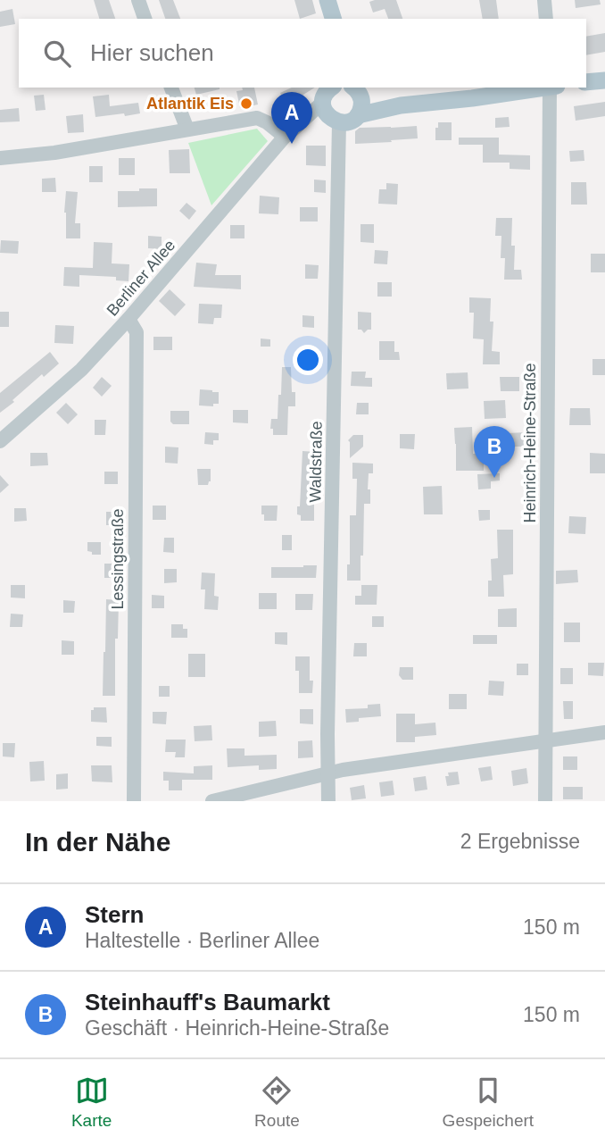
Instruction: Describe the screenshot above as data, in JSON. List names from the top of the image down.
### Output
{
  "streets": {
    "street": [
      "Berliner Allee",
      "Heinrich-Heine-Straße",
      "Waldstraße",
      "Lessingstraße"
    ]
  },
  "crossings": [
    ["Berliner Allee", "Waldstraße"],
    ["Berliner Allee", "Lessingstraße"]
  ],
  "places": ["Atlantik Eis"],
  "page": {
    "search": "Hier suchen",
    "pins": ["A", "B"],
    "heading": ["In der Nähe", "2 Ergebnisse"],
    "list": [
      {
        "mark": "A",
        "name": "Stern",
        "note": "Haltestelle · Berliner Allee",
        "value": "150 m"
      },
      {
        "mark": "B",
        "name": "Steinhauff's Baumarkt",
        "note": "Geschäft · Heinrich-Heine-Straße",
        "value": "150 m"
      }
    ],
    "nav": ["Karte", "Route", "Gespeichert"]
  }
}
